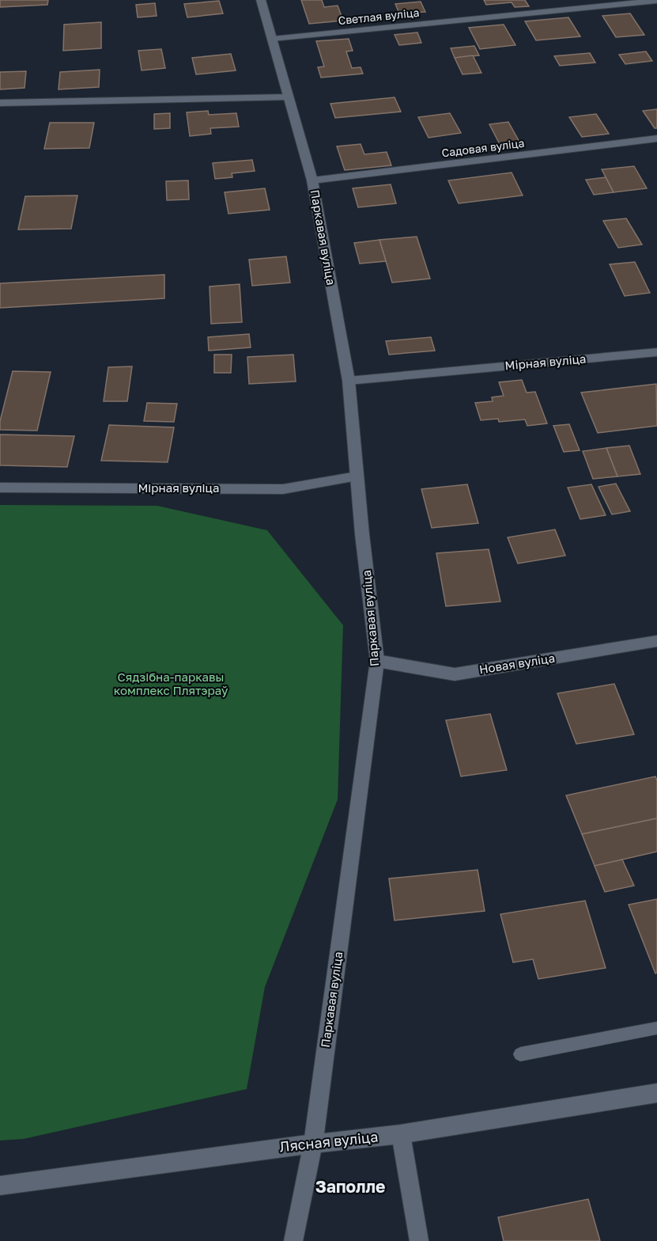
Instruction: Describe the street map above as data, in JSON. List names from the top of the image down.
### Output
{
  "streets": {
    "street": [
      "Светлая вуліца",
      "Садовая вуліца",
      "Паркавая вуліца",
      "Мірная вуліца",
      "Новая вуліца",
      "Лясная вуліца"
    ]
  },
  "crossings": [
    ["Светлая вуліца", "Паркавая вуліца"],
    ["Садовая вуліца", "Паркавая вуліца"],
    ["Паркавая вуліца", "Мірная вуліца"],
    ["Паркавая вуліца", "Новая вуліца"],
    ["Паркавая вуліца", "Лясная вуліца"]
  ],
  "districts": ["Заполле"],
  "parks": ["Сядзібна-паркавы комплекс Плятэраў"]
}
